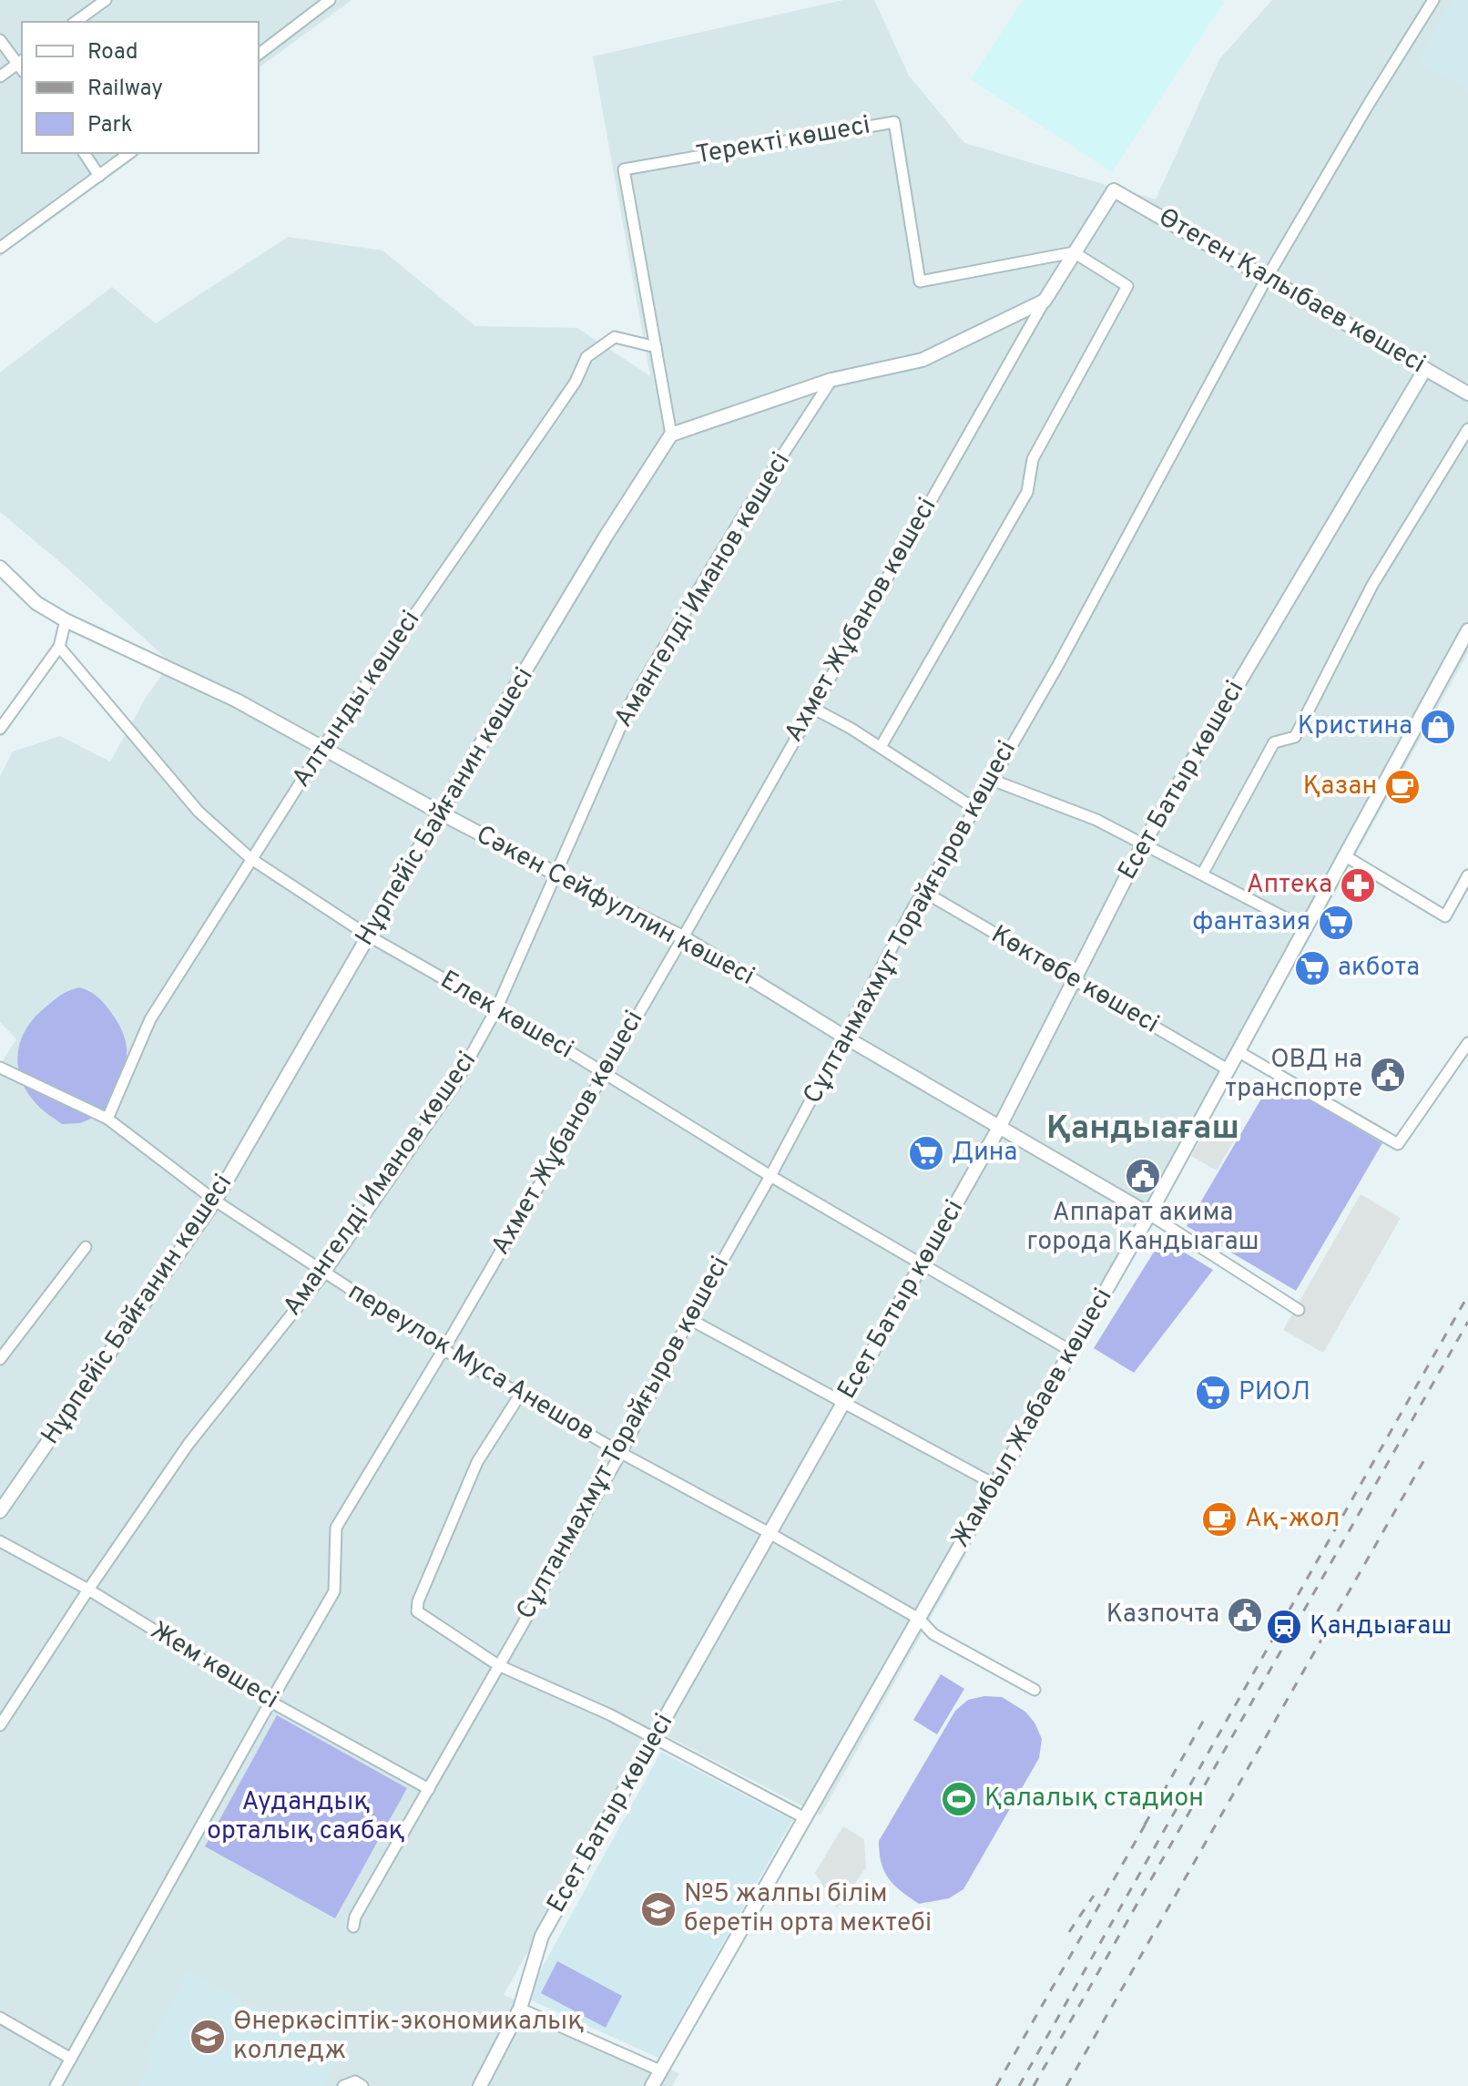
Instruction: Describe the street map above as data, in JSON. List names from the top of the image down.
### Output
{
  "streets": {
    "street": [
      "Теректі көшесі",
      "Өтеген Қалыбаев көшесі",
      "Амангелді Иманов көшесі",
      "Ахмет Жұбанов көшесі",
      "Алтынды көшесі",
      "Есет Батыр көшесі",
      "Нұрпейіс Байғанин көшесі",
      "Сәкен Сейфуллин көшесі",
      "Сұлтанмахмұт Торайғыров көшесі",
      "Көктөбе көшесі",
      "Елек көшесі",
      "переулок Муса Анешов",
      "Жамбыл Жабаев көшесі",
      "Жем көшесі"
    ]
  },
  "crossings": [
    ["Теректі көшесі", "Ахмет Жұбанов көшесі"],
    ["Теректі көшесі", "Алтынды көшесі"],
    ["Теректі көшесі", "Нұрпейіс Байғанин көшесі"],
    ["Өтеген Қалыбаев көшесі", "Ахмет Жұбанов көшесі"],
    ["Өтеген Қалыбаев көшесі", "Есет Батыр көшесі"],
    ["Өтеген Қалыбаев көшесі", "Сұлтанмахмұт Торайғыров көшесі"],
    ["Амангелді Иманов көшесі", "Сәкен Сейфуллин көшесі"],
    ["Амангелді Иманов көшесі", "Елек көшесі"],
    ["Амангелді Иманов көшесі", "переулок Муса Анешов"],
    ["Амангелді Иманов көшесі", "Жем көшесі"],
    ["Ахмет Жұбанов көшесі", "Сәкен Сейфуллин көшесі"],
    ["Ахмет Жұбанов көшесі", "Елек көшесі"],
    ["Ахмет Жұбанов көшесі", "переулок Муса Анешов"],
    ["Ахмет Жұбанов көшесі", "Жем көшесі"],
    ["Алтынды көшесі", "Сәкен Сейфуллин көшесі"],
    ["Алтынды көшесі", "Елек көшесі"],
    ["Алтынды көшесі", "переулок Муса Анешов"],
    ["Есет Батыр көшесі", "Сәкен Сейфуллин көшесі"],
    ["Есет Батыр көшесі", "Көктөбе көшесі"],
    ["Есет Батыр көшесі", "Елек көшесі"],
    ["Есет Батыр көшесі", "переулок Муса Анешов"],
    ["Нұрпейіс Байғанин көшесі", "Сәкен Сейфуллин көшесі"],
    ["Нұрпейіс Байғанин көшесі", "Елек көшесі"],
    ["Нұрпейіс Байғанин көшесі", "переулок Муса Анешов"],
    ["Сәкен Сейфуллин көшесі", "Сұлтанмахмұт Торайғыров көшесі"],
    ["Сәкен Сейфуллин көшесі", "Жамбыл Жабаев көшесі"],
    ["Сұлтанмахмұт Торайғыров көшесі", "Көктөбе көшесі"],
    ["Сұлтанмахмұт Торайғыров көшесі", "Елек көшесі"],
    ["Сұлтанмахмұт Торайғыров көшесі", "переулок Муса Анешов"],
    ["Сұлтанмахмұт Торайғыров көшесі", "Жем көшесі"],
    ["Көктөбе көшесі", "Жамбыл Жабаев көшесі"],
    ["Елек көшесі", "Жамбыл Жабаев көшесі"],
    ["переулок Муса Анешов", "Жамбыл Жабаев көшесі"]
  ],
  "districts": ["Қандыағаш"],
  "parks": ["Аудандық орталық саябақ"],
  "places": {
    "shop": ["Кристина"],
    "cafe": ["Қазан", "Ақ-жол"],
    "pharmacy": ["Аптека"],
    "supermarket": [
      "фантазия",
      "акбота",
      "Дина",
      "РИОЛ"
    ],
    "public building": ["ОВД на транспорте", "Аппарат акима города Кандыагаш", "Казпочта"],
    "station": ["Қандыағаш"],
    "sports": ["Қалалық стадион"],
    "school or university": ["№5 жалпы білім беретін орта мектебі", "Өнеркәсіптік-экономикалық колледж"]
  },
  "legend": ["Road", "Railway", "Park"]
}
